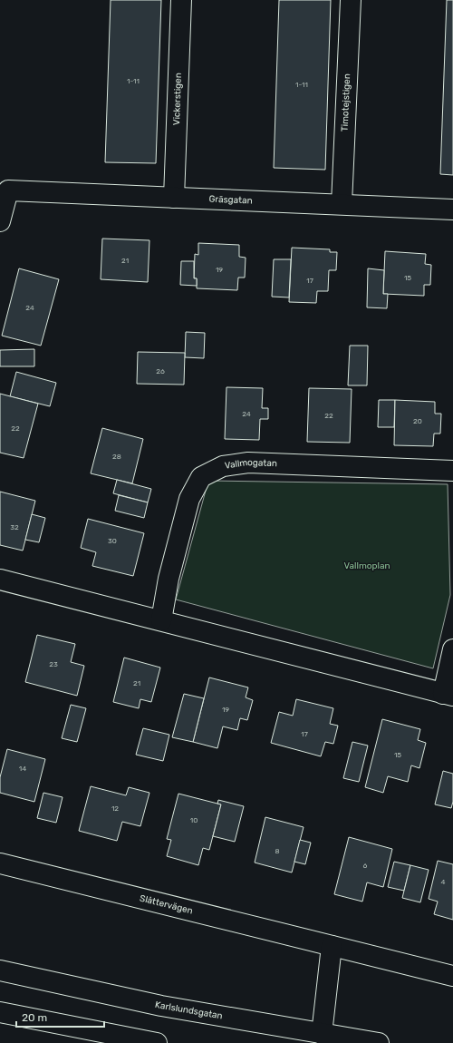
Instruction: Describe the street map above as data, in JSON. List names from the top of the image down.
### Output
{
  "streets": {
    "street": [
      "Vickerstigen",
      "Timotejstigen",
      "Gräsgatan",
      "Vallmogatan",
      "Slåttervägen",
      "Karlslundsgatan"
    ]
  },
  "crossings": [
    ["Vickerstigen", "Gräsgatan"],
    ["Timotejstigen", "Gräsgatan"]
  ],
  "parks": ["Vallmoplan"],
  "house_numbers": [
    "1-11",
    "1-11",
    "21",
    "19",
    "15",
    "17",
    "24",
    "26",
    "24",
    "22",
    "20",
    "22",
    "28",
    "32",
    "30",
    "23",
    "21",
    "19",
    "17",
    "15",
    "14",
    "12",
    "10",
    "8",
    "6",
    "4"
  ],
  "scale_bar": "20 m"
}
